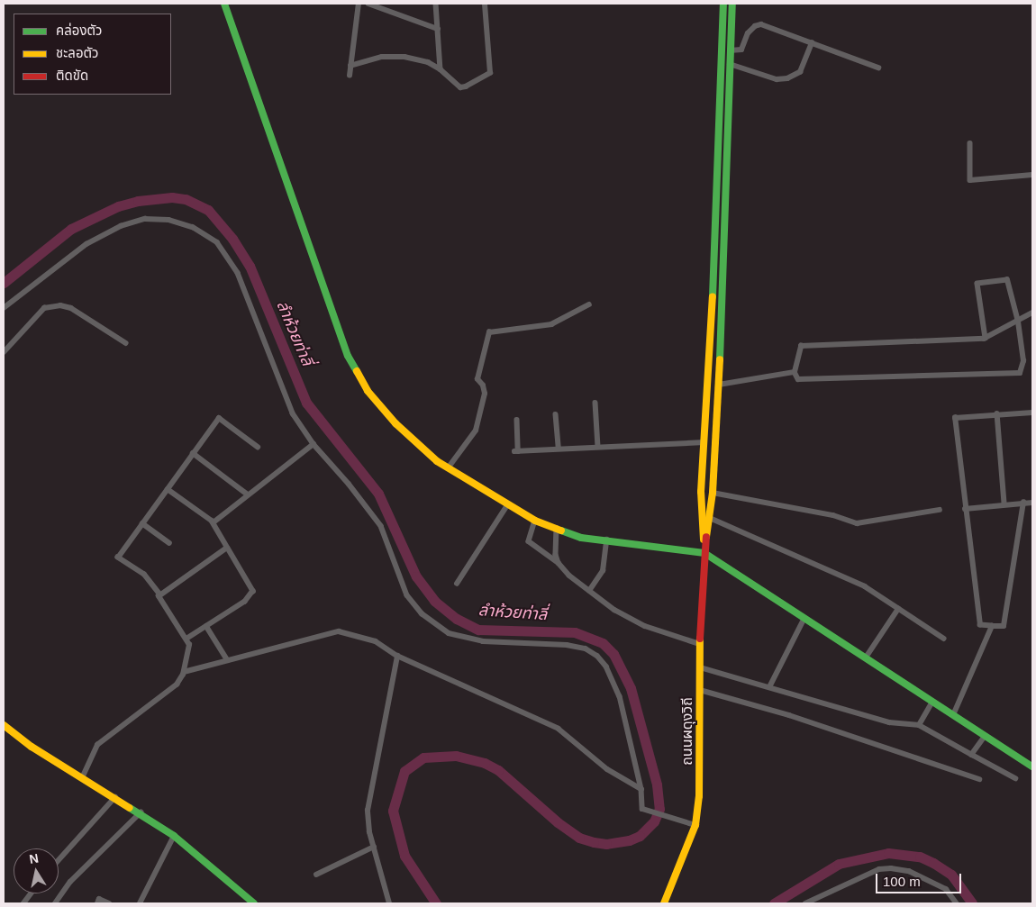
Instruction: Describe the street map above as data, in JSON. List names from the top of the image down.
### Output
{
  "streets": {
    "street": ["ถนนผดุงวิถี"]
  },
  "water": ["ลำห้วยท่าลี่"],
  "legend": ["คล่องตัว", "ชะลอตัว", "ติดขัด"],
  "scale_bar": "100 m",
  "north": "top"
}
